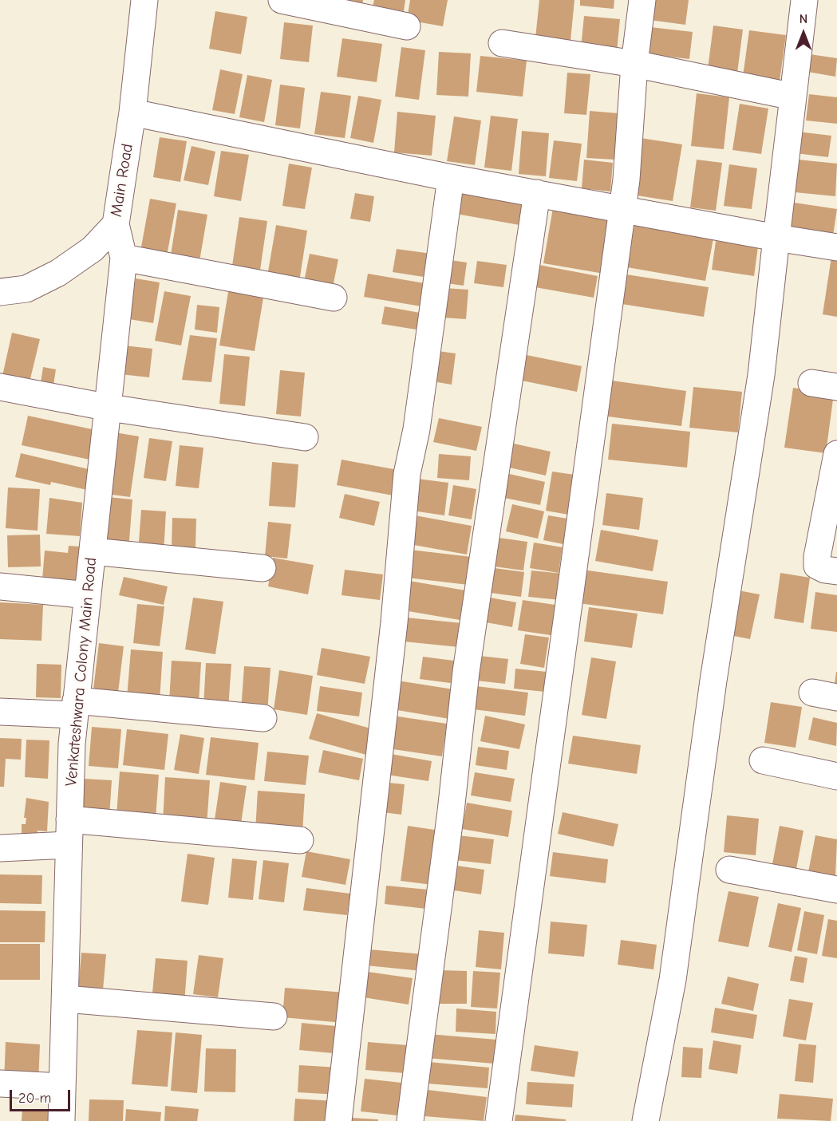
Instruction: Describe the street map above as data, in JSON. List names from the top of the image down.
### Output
{
  "streets": {
    "street": ["Main Road", "Venkateshwara Colony Main Road"]
  },
  "crossings": [
    ["Main Road", "Venkateshwara Colony Main Road"]
  ],
  "scale_bar": "20 m",
  "north": "top"
}
